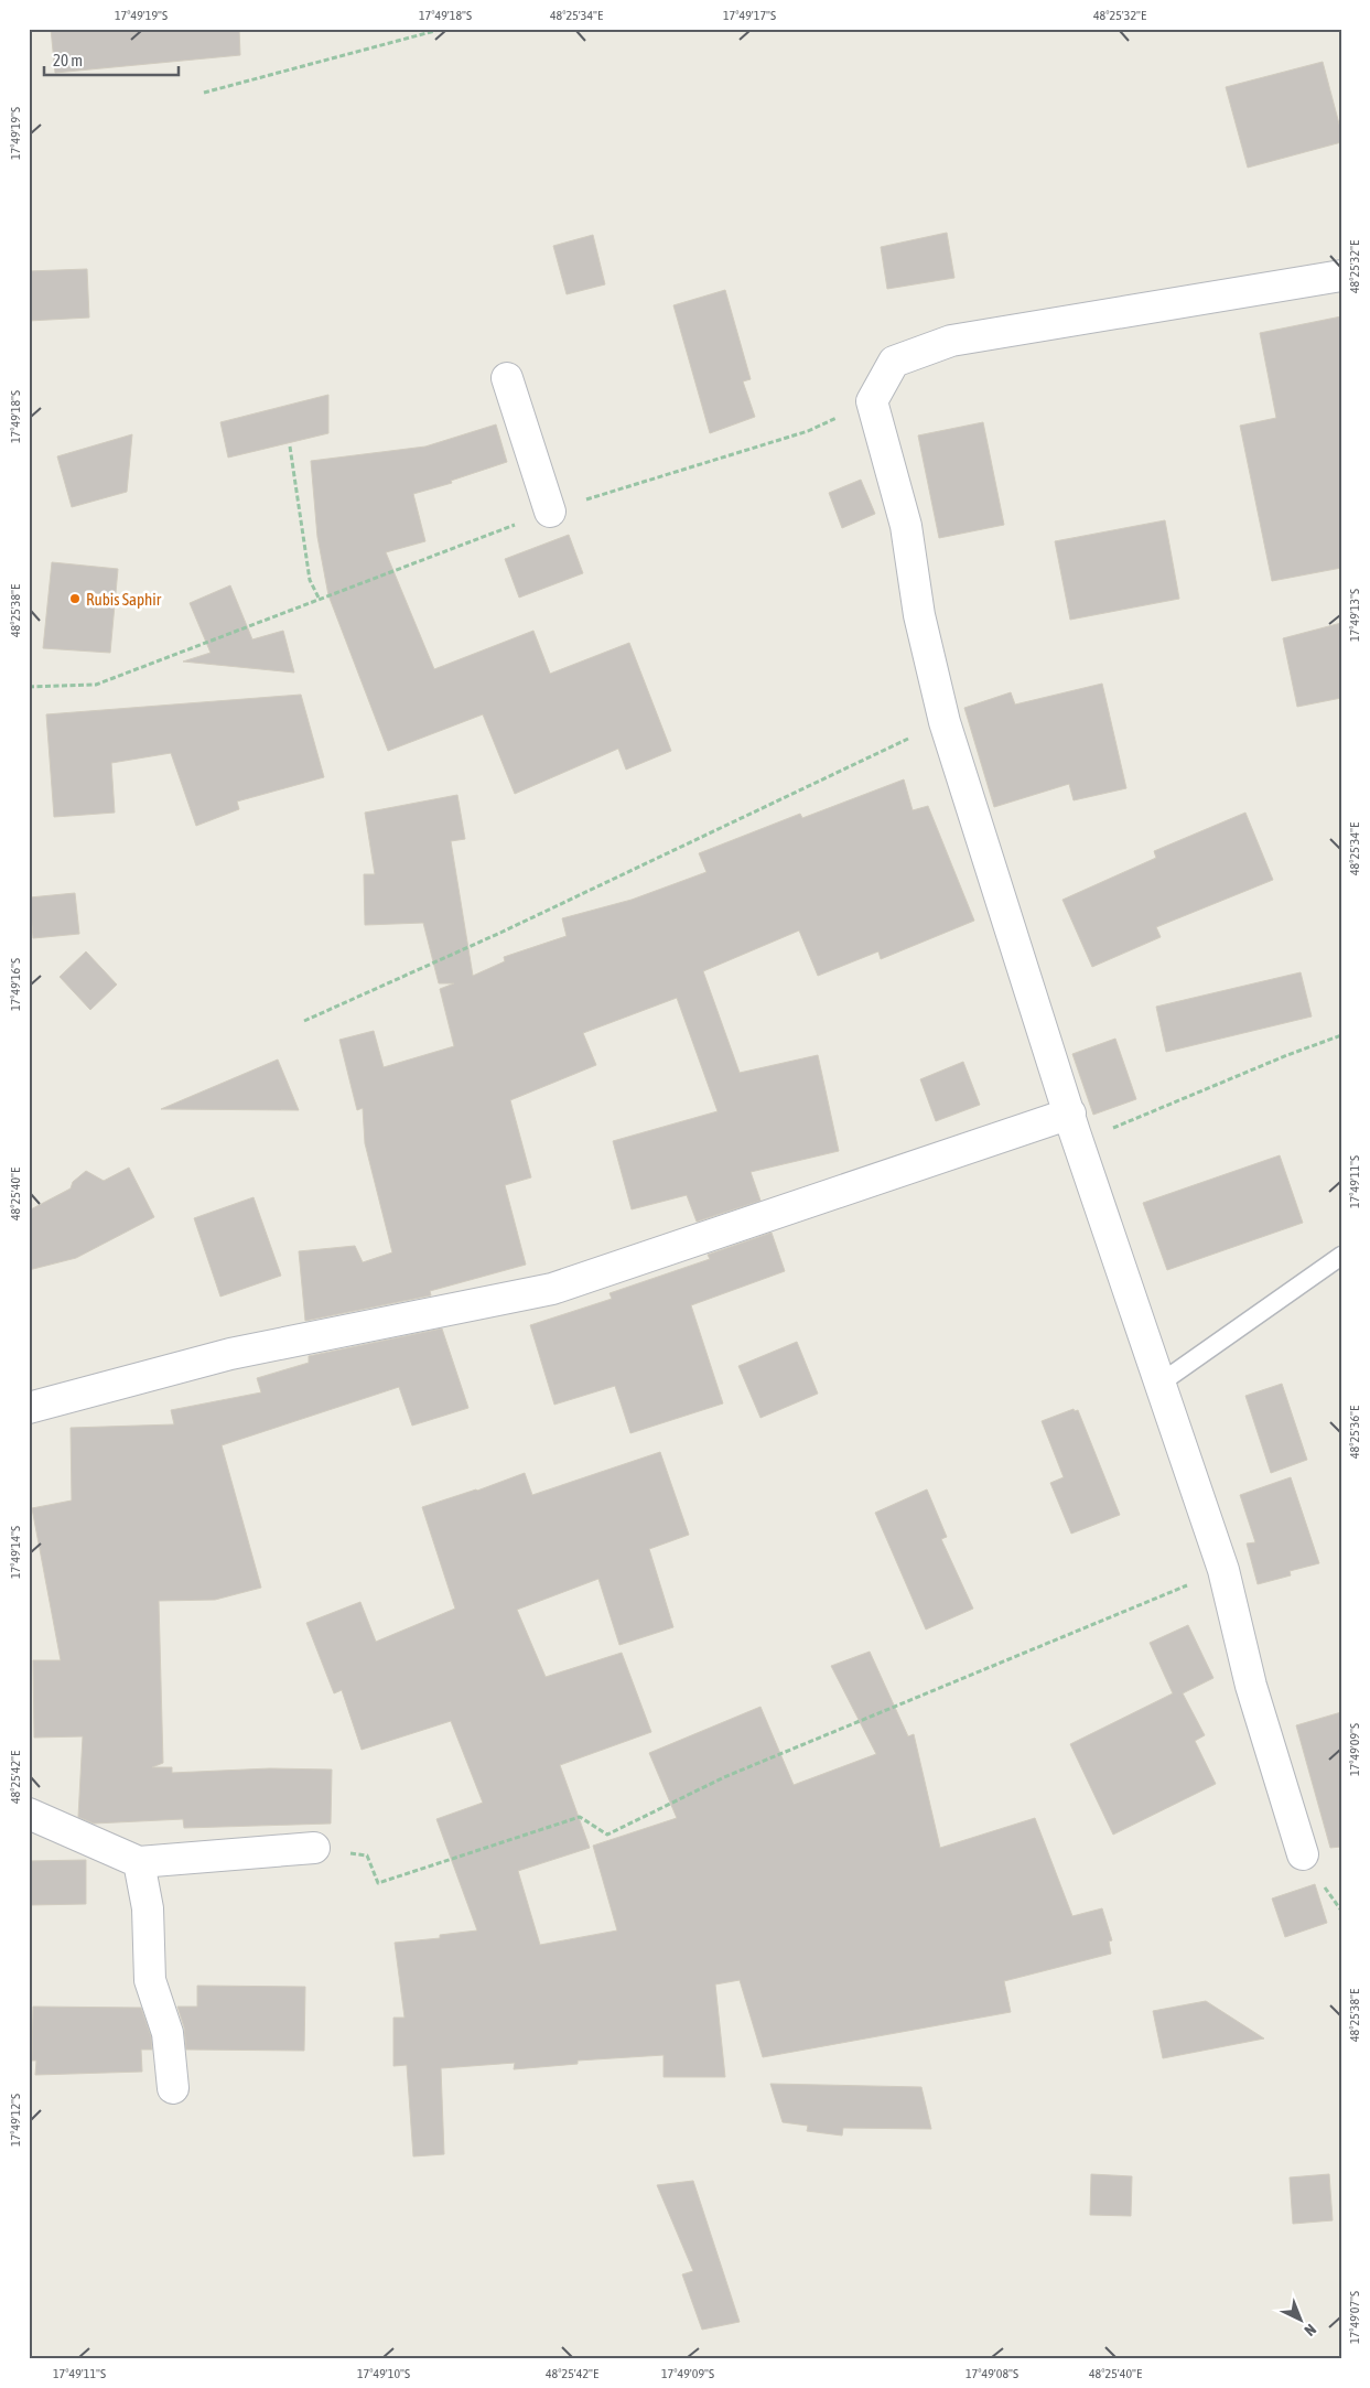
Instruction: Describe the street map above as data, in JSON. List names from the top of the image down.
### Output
{
  "places": ["Rubis Saphir"],
  "scale_bar": "20 m",
  "north": "bottom right",
  "coordinates": [
    "17°49'19\"S",
    "17°49'18\"S",
    "48°25'34\"E",
    "17°49'17\"S",
    "48°25'32\"E",
    "48°25'38\"E",
    "17°49'13\"S",
    "17°49'16\"S",
    "17°49'11\"S",
    "48°25'40\"E",
    "48°25'36\"E",
    "17°49'14\"S",
    "17°49'09\"S",
    "48°25'42\"E",
    "17°49'12\"S",
    "17°49'07\"S",
    "17°49'10\"S",
    "17°49'08\"S"
  ]
}
